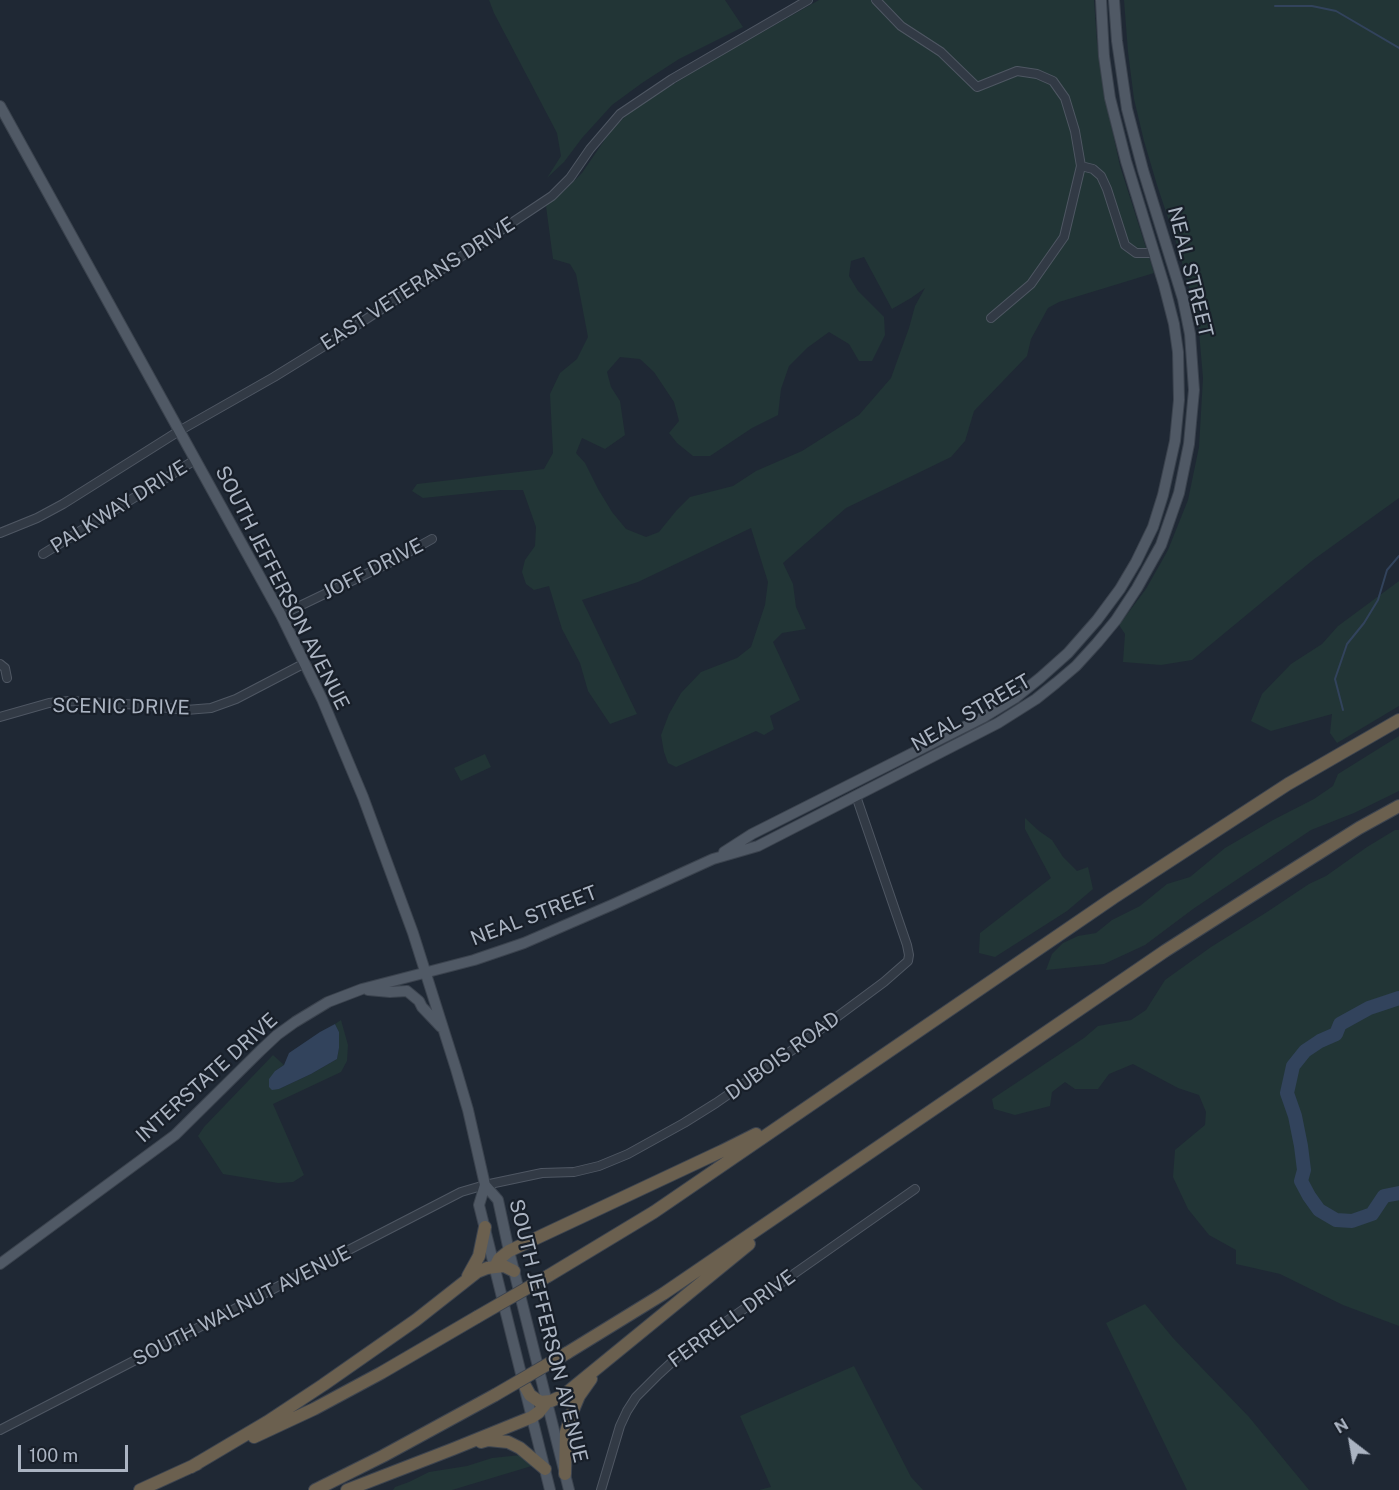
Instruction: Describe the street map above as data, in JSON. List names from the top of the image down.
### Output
{
  "streets": {
    "main road": ["NEAL STREET", "SOUTH JEFFERSON AVENUE", "INTERSTATE DRIVE"],
    "street": [
      "EAST VETERANS DRIVE",
      "PALKWAY DRIVE",
      "JOFF DRIVE",
      "SCENIC DRIVE",
      "DUBOIS ROAD",
      "SOUTH WALNUT AVENUE",
      "FERRELL DRIVE"
    ]
  },
  "crossings": [
    ["NEAL STREET", "SOUTH JEFFERSON AVENUE"],
    ["NEAL STREET", "DUBOIS ROAD"],
    ["NEAL STREET", "INTERSTATE DRIVE"],
    ["EAST VETERANS DRIVE", "SOUTH JEFFERSON AVENUE"],
    ["PALKWAY DRIVE", "SOUTH JEFFERSON AVENUE"],
    ["JOFF DRIVE", "SOUTH JEFFERSON AVENUE"],
    ["SOUTH JEFFERSON AVENUE", "SCENIC DRIVE"],
    ["SOUTH JEFFERSON AVENUE", "DUBOIS ROAD"],
    ["SOUTH JEFFERSON AVENUE", "INTERSTATE DRIVE"],
    ["SOUTH JEFFERSON AVENUE", "SOUTH WALNUT AVENUE"],
    ["DUBOIS ROAD", "SOUTH WALNUT AVENUE"]
  ],
  "scale_bar": "100 m",
  "north": "top left"
}
